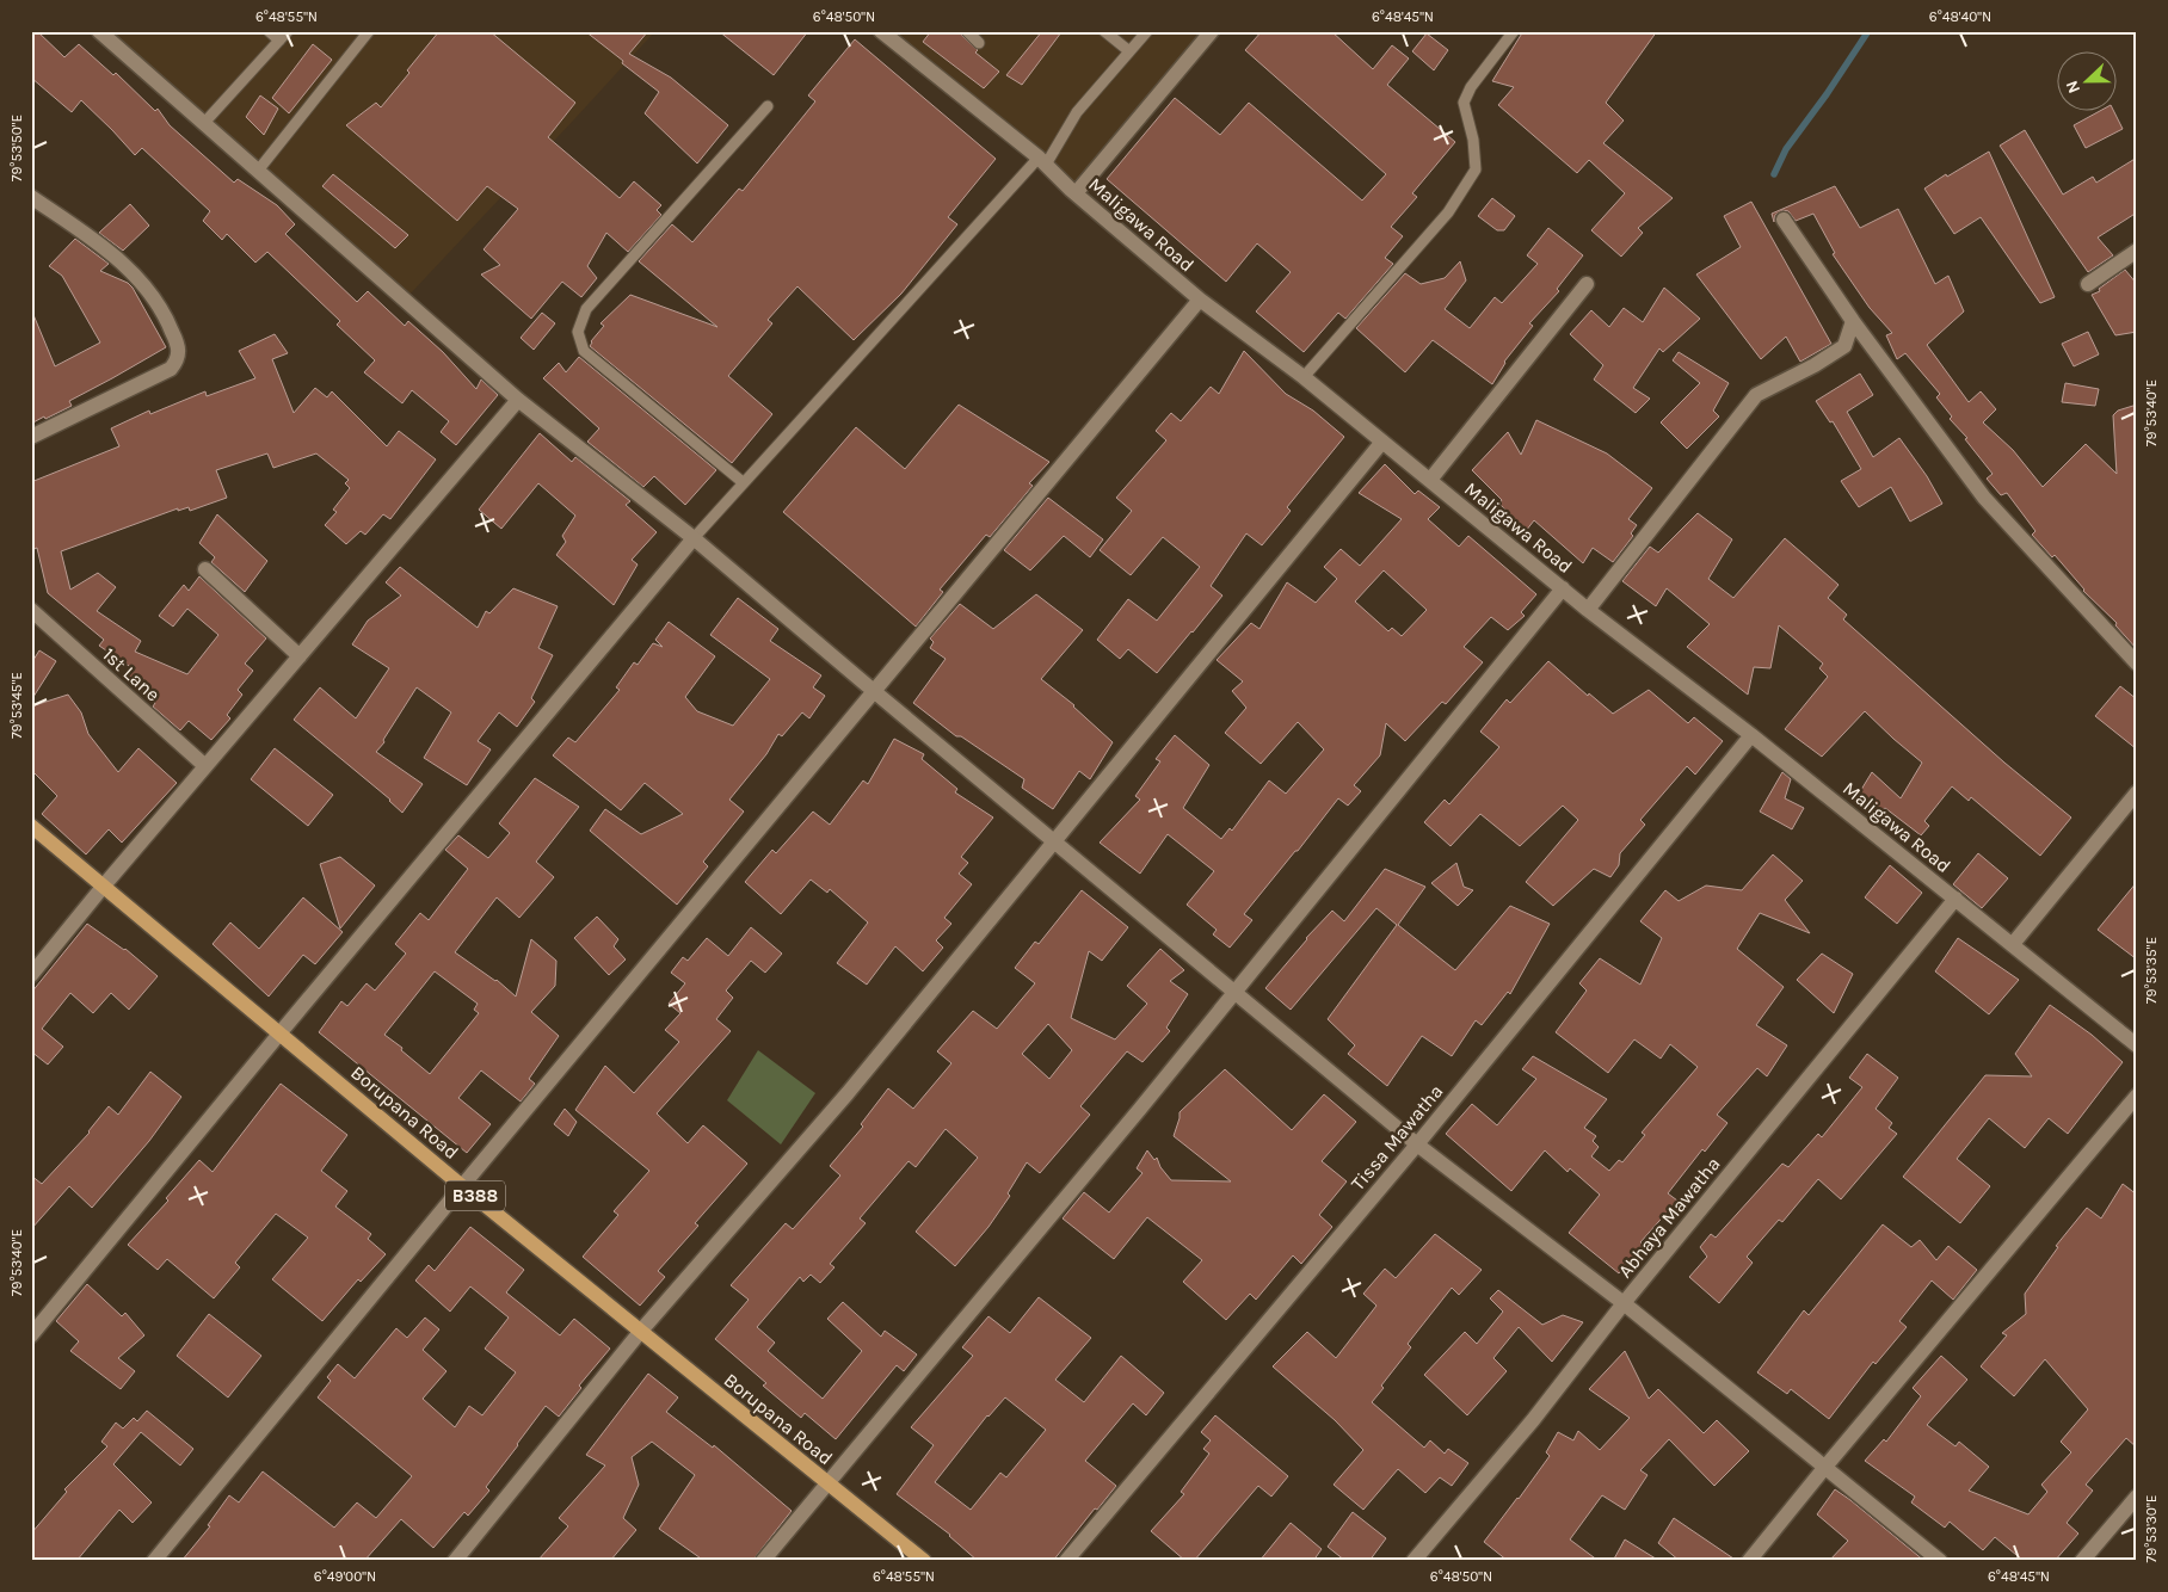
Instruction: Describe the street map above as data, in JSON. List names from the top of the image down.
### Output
{
  "streets": {
    "main road": ["Borupana Road", "B388"],
    "street": [
      "Maligawa Road",
      "1st Lane",
      "Tissa Mawatha",
      "Abhaya Mawatha"
    ]
  },
  "crossings": [
    ["Maligawa Road", "Tissa Mawatha"],
    ["Maligawa Road", "Abhaya Mawatha"]
  ],
  "north": "left",
  "coordinates": [
    "6°48'55\"N",
    "6°48'50\"N",
    "6°48'45\"N",
    "6°48'40\"N",
    "79°53'50\"E",
    "79°53'40\"E",
    "79°53'45\"E",
    "79°53'35\"E",
    "79°53'30\"E",
    "6°49'00\"N"
  ]
}
